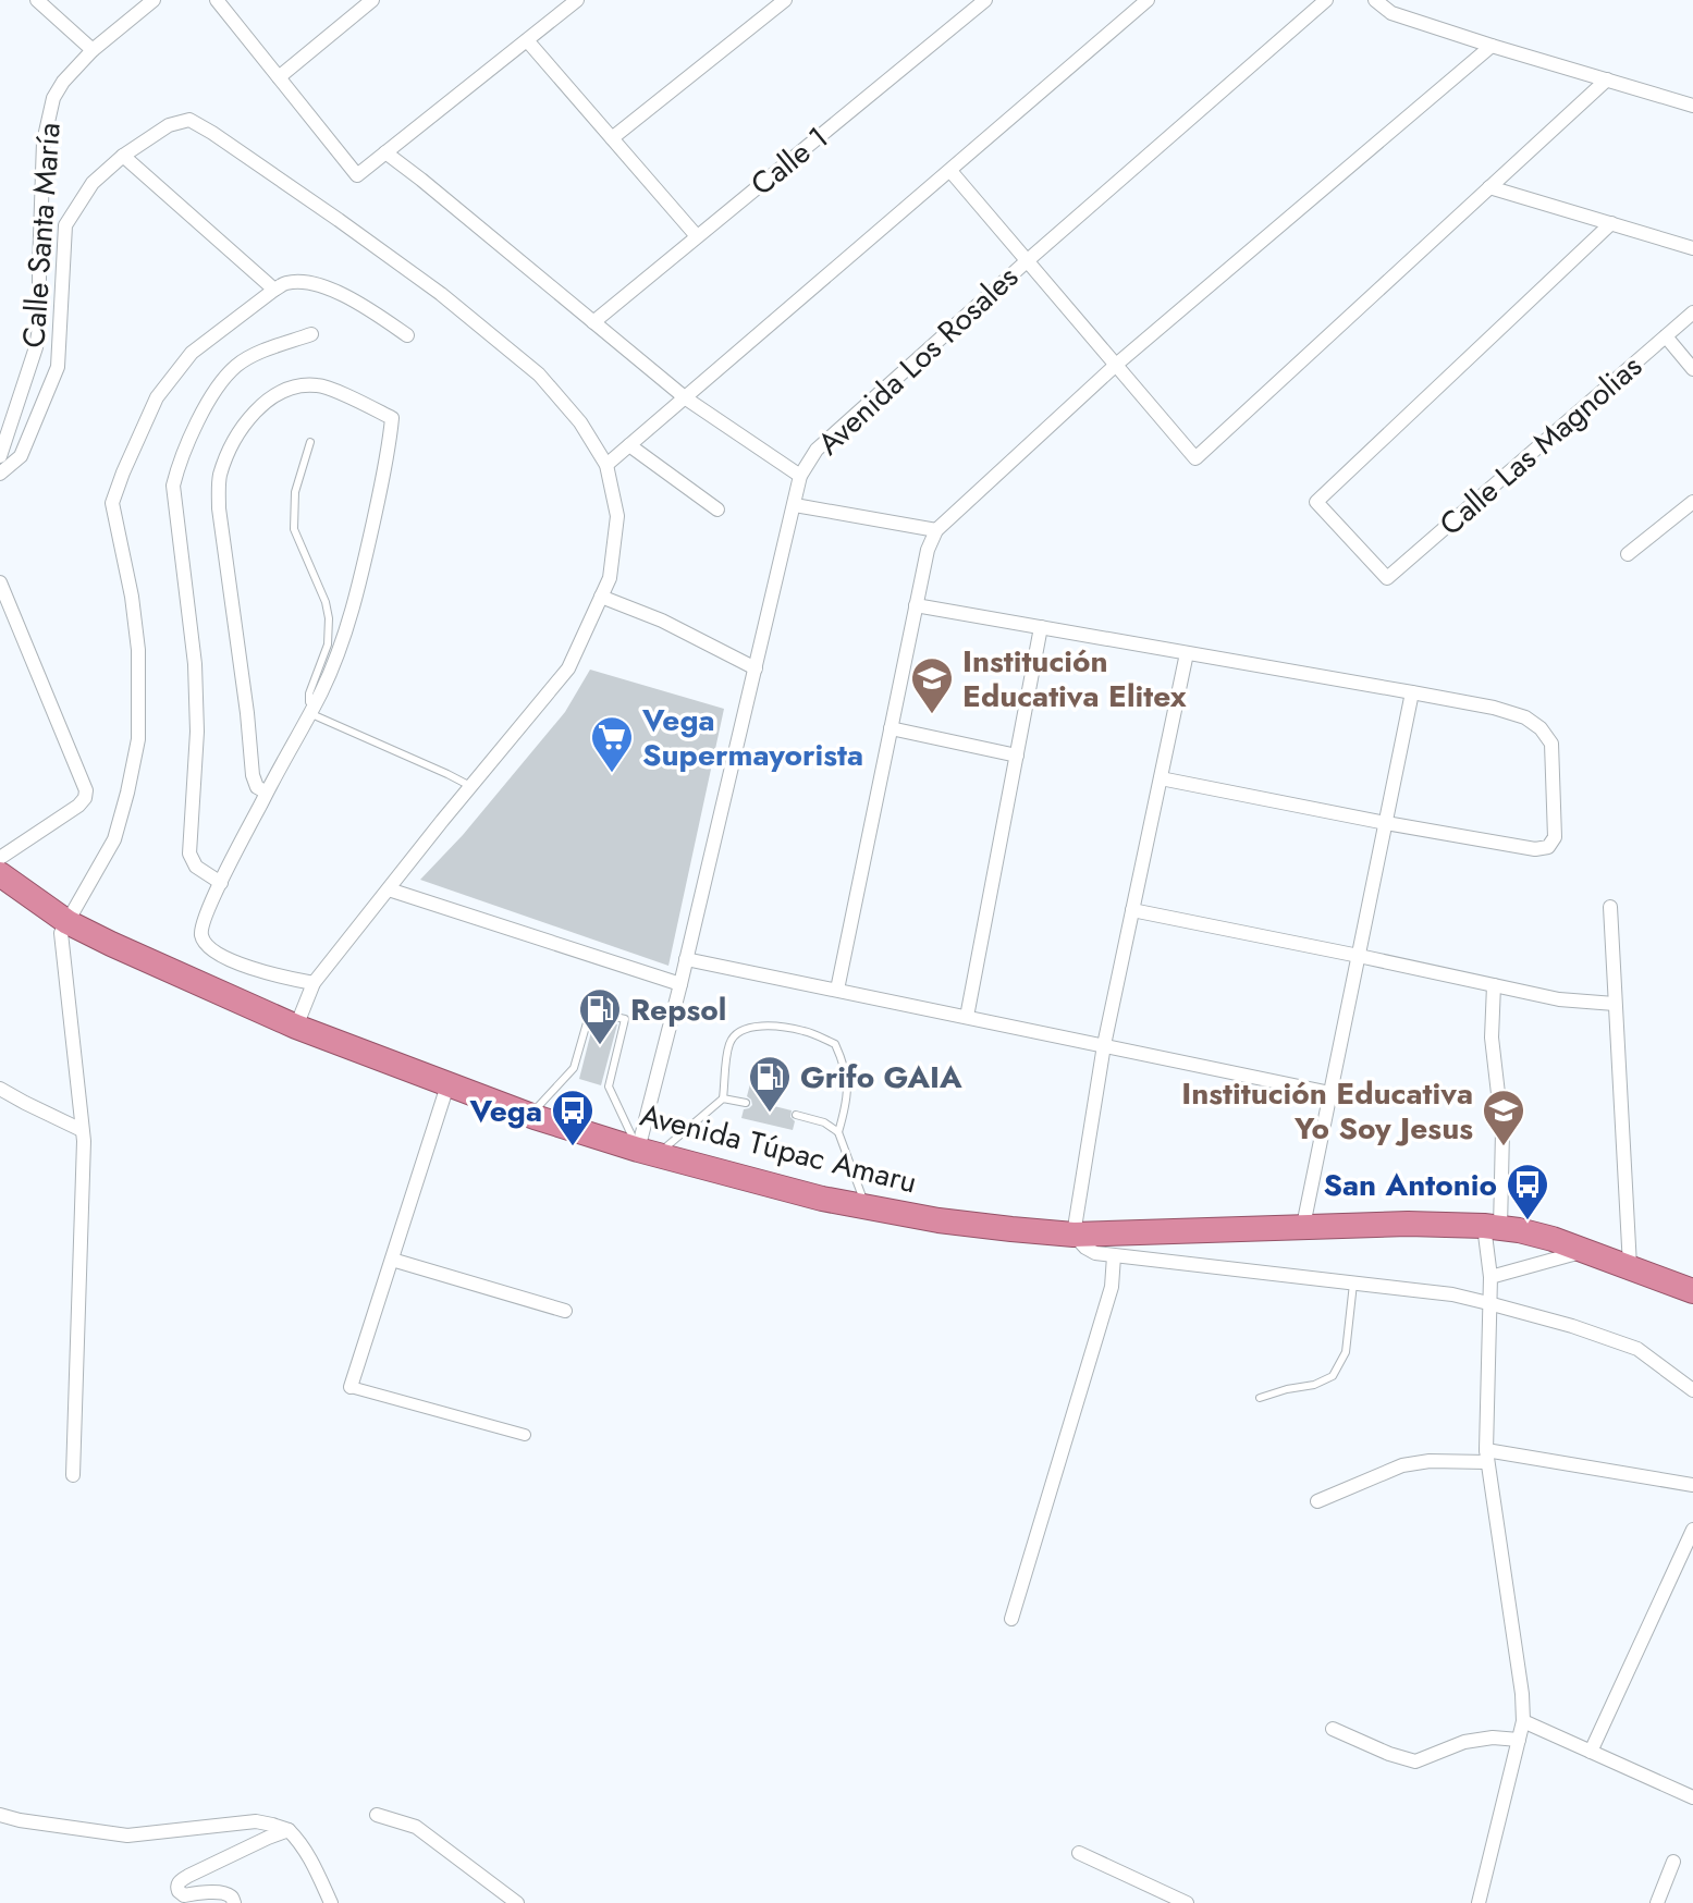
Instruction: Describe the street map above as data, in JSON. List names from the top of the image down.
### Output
{
  "streets": {
    "highway": ["Avenida Túpac Amaru"],
    "street": [
      "Calle 1",
      "Calle Santa María",
      "Avenida Los Rosales",
      "Calle Las Magnolias"
    ]
  },
  "crossings": [
    ["Avenida Los Rosales", "Avenida Túpac Amaru"]
  ],
  "places": {
    "school or university": ["Institución Educativa Elitex", "Institución Educativa Yo Soy Jesus"],
    "supermarket": ["Vega Supermayorista"],
    "fuel station": ["Repsol", "Grifo GAIA"],
    "bus stop": ["Vega", "San Antonio"]
  }
}
